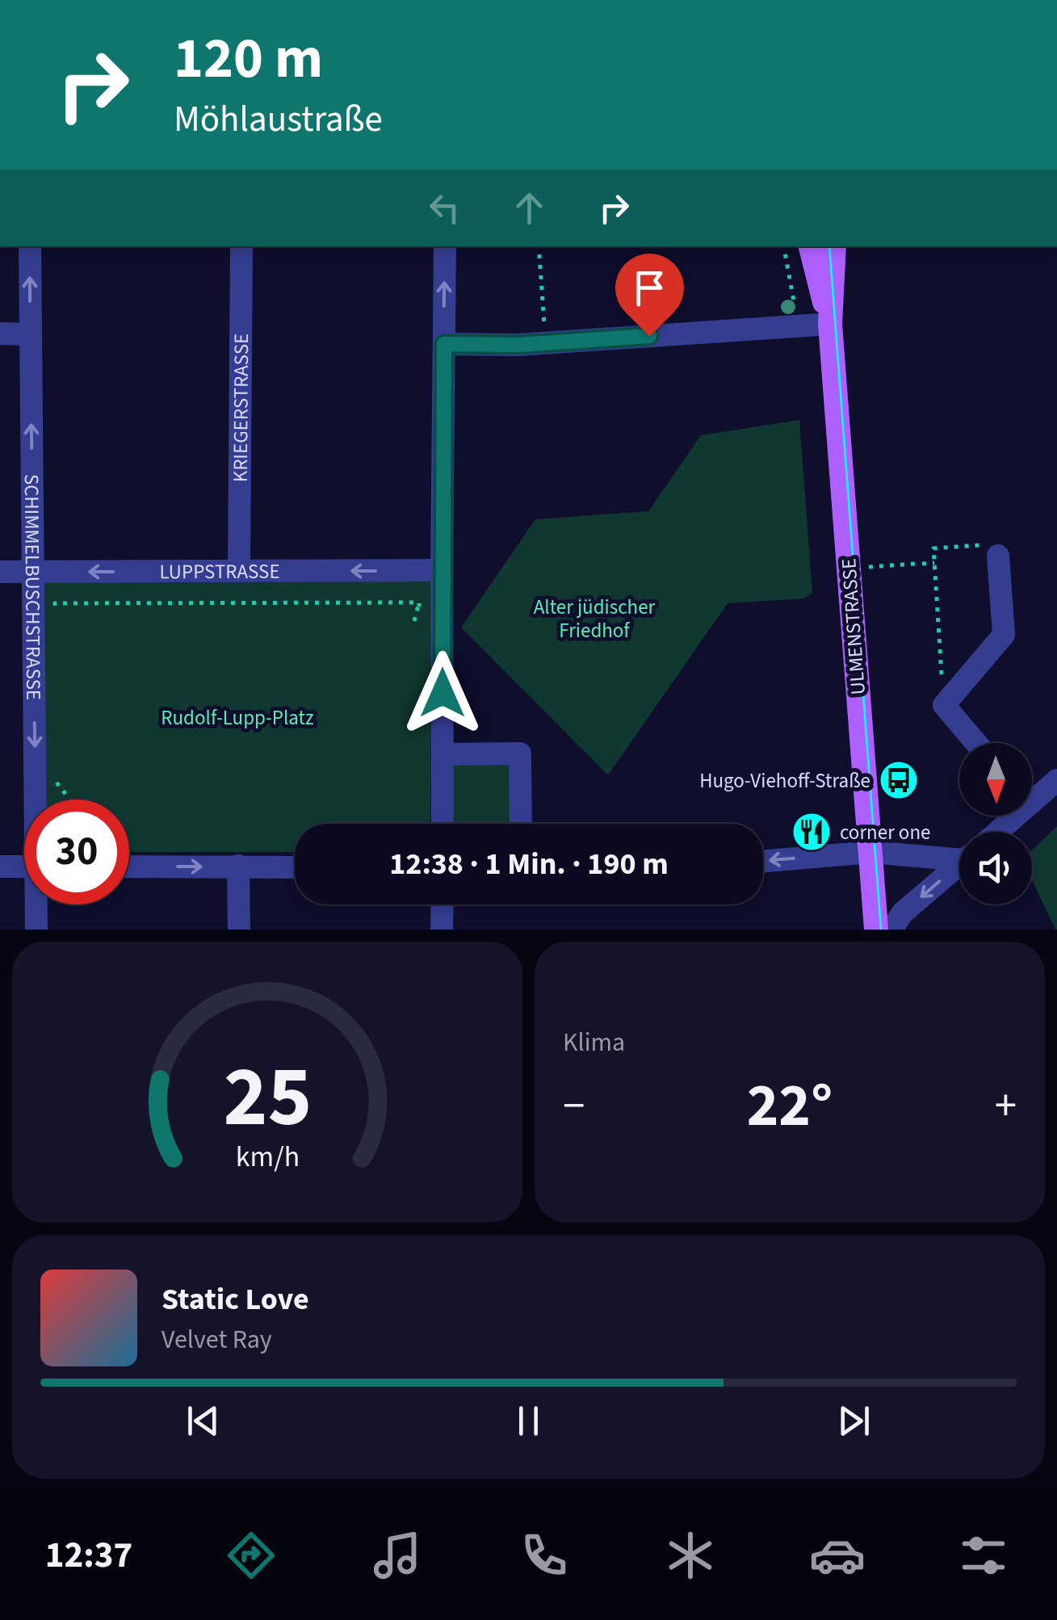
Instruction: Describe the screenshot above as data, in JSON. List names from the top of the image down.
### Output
{
  "streets": {
    "main road": ["ULMENSTRASSE"],
    "street": ["KRIEGERSTRASSE", "LUPPSTRASSE", "SCHIMMELBUSCHSTRASSE"]
  },
  "crossings": [
    ["KRIEGERSTRASSE", "LUPPSTRASSE"],
    ["LUPPSTRASSE", "SCHIMMELBUSCHSTRASSE"]
  ],
  "one_way": ["LUPPSTRASSE"],
  "parks": ["Alter jüdischer Friedhof", "Rudolf-Lupp-Platz"],
  "places": {
    "bus stop": ["Hugo-Viehoff-Straße"],
    "restaurant": ["corner one"]
  },
  "north": "bottom",
  "page": {
    "turn": ["120 m", "Möhlaustraße"],
    "limit": "30",
    "trip": "12:38 · 1 Min. · 190 m",
    "tile": "Klima",
    "heat": ["−", "22°", "+"],
    "song": ["Static Love", "Velvet Ray"],
    "tabs": "12:37",
    "gauge": ["25", "km/h"]
  }
}
